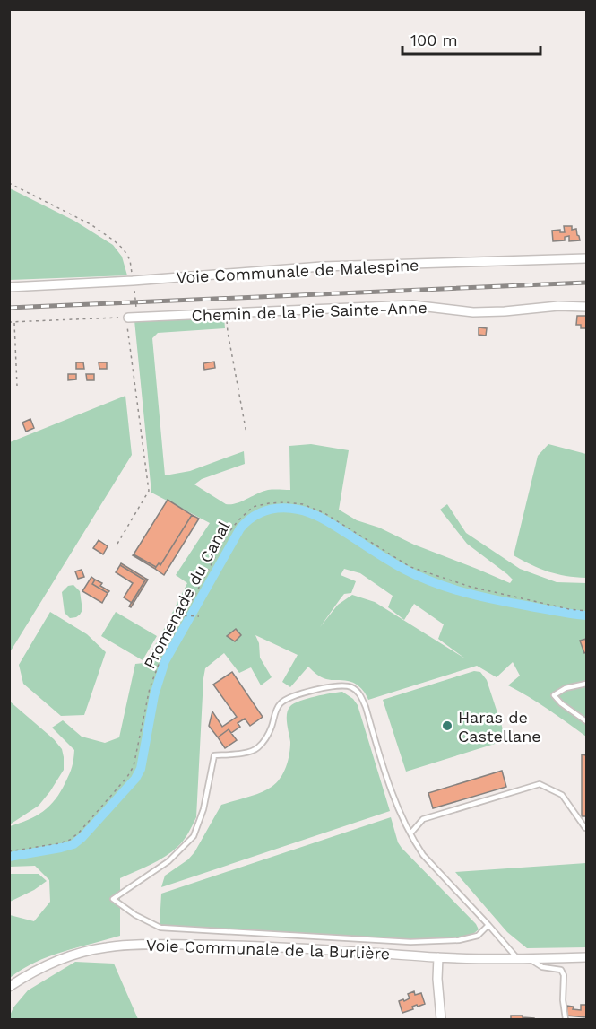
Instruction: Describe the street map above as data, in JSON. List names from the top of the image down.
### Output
{
  "streets": {
    "street": ["Voie Communale de Malespine", "Chemin de la Pie Sainte-Anne", "Voie Communale de la Burlière"],
    "path": ["Promenade du Canal"]
  },
  "places": ["Haras de Castellane"],
  "scale_bar": "100 m"
}
